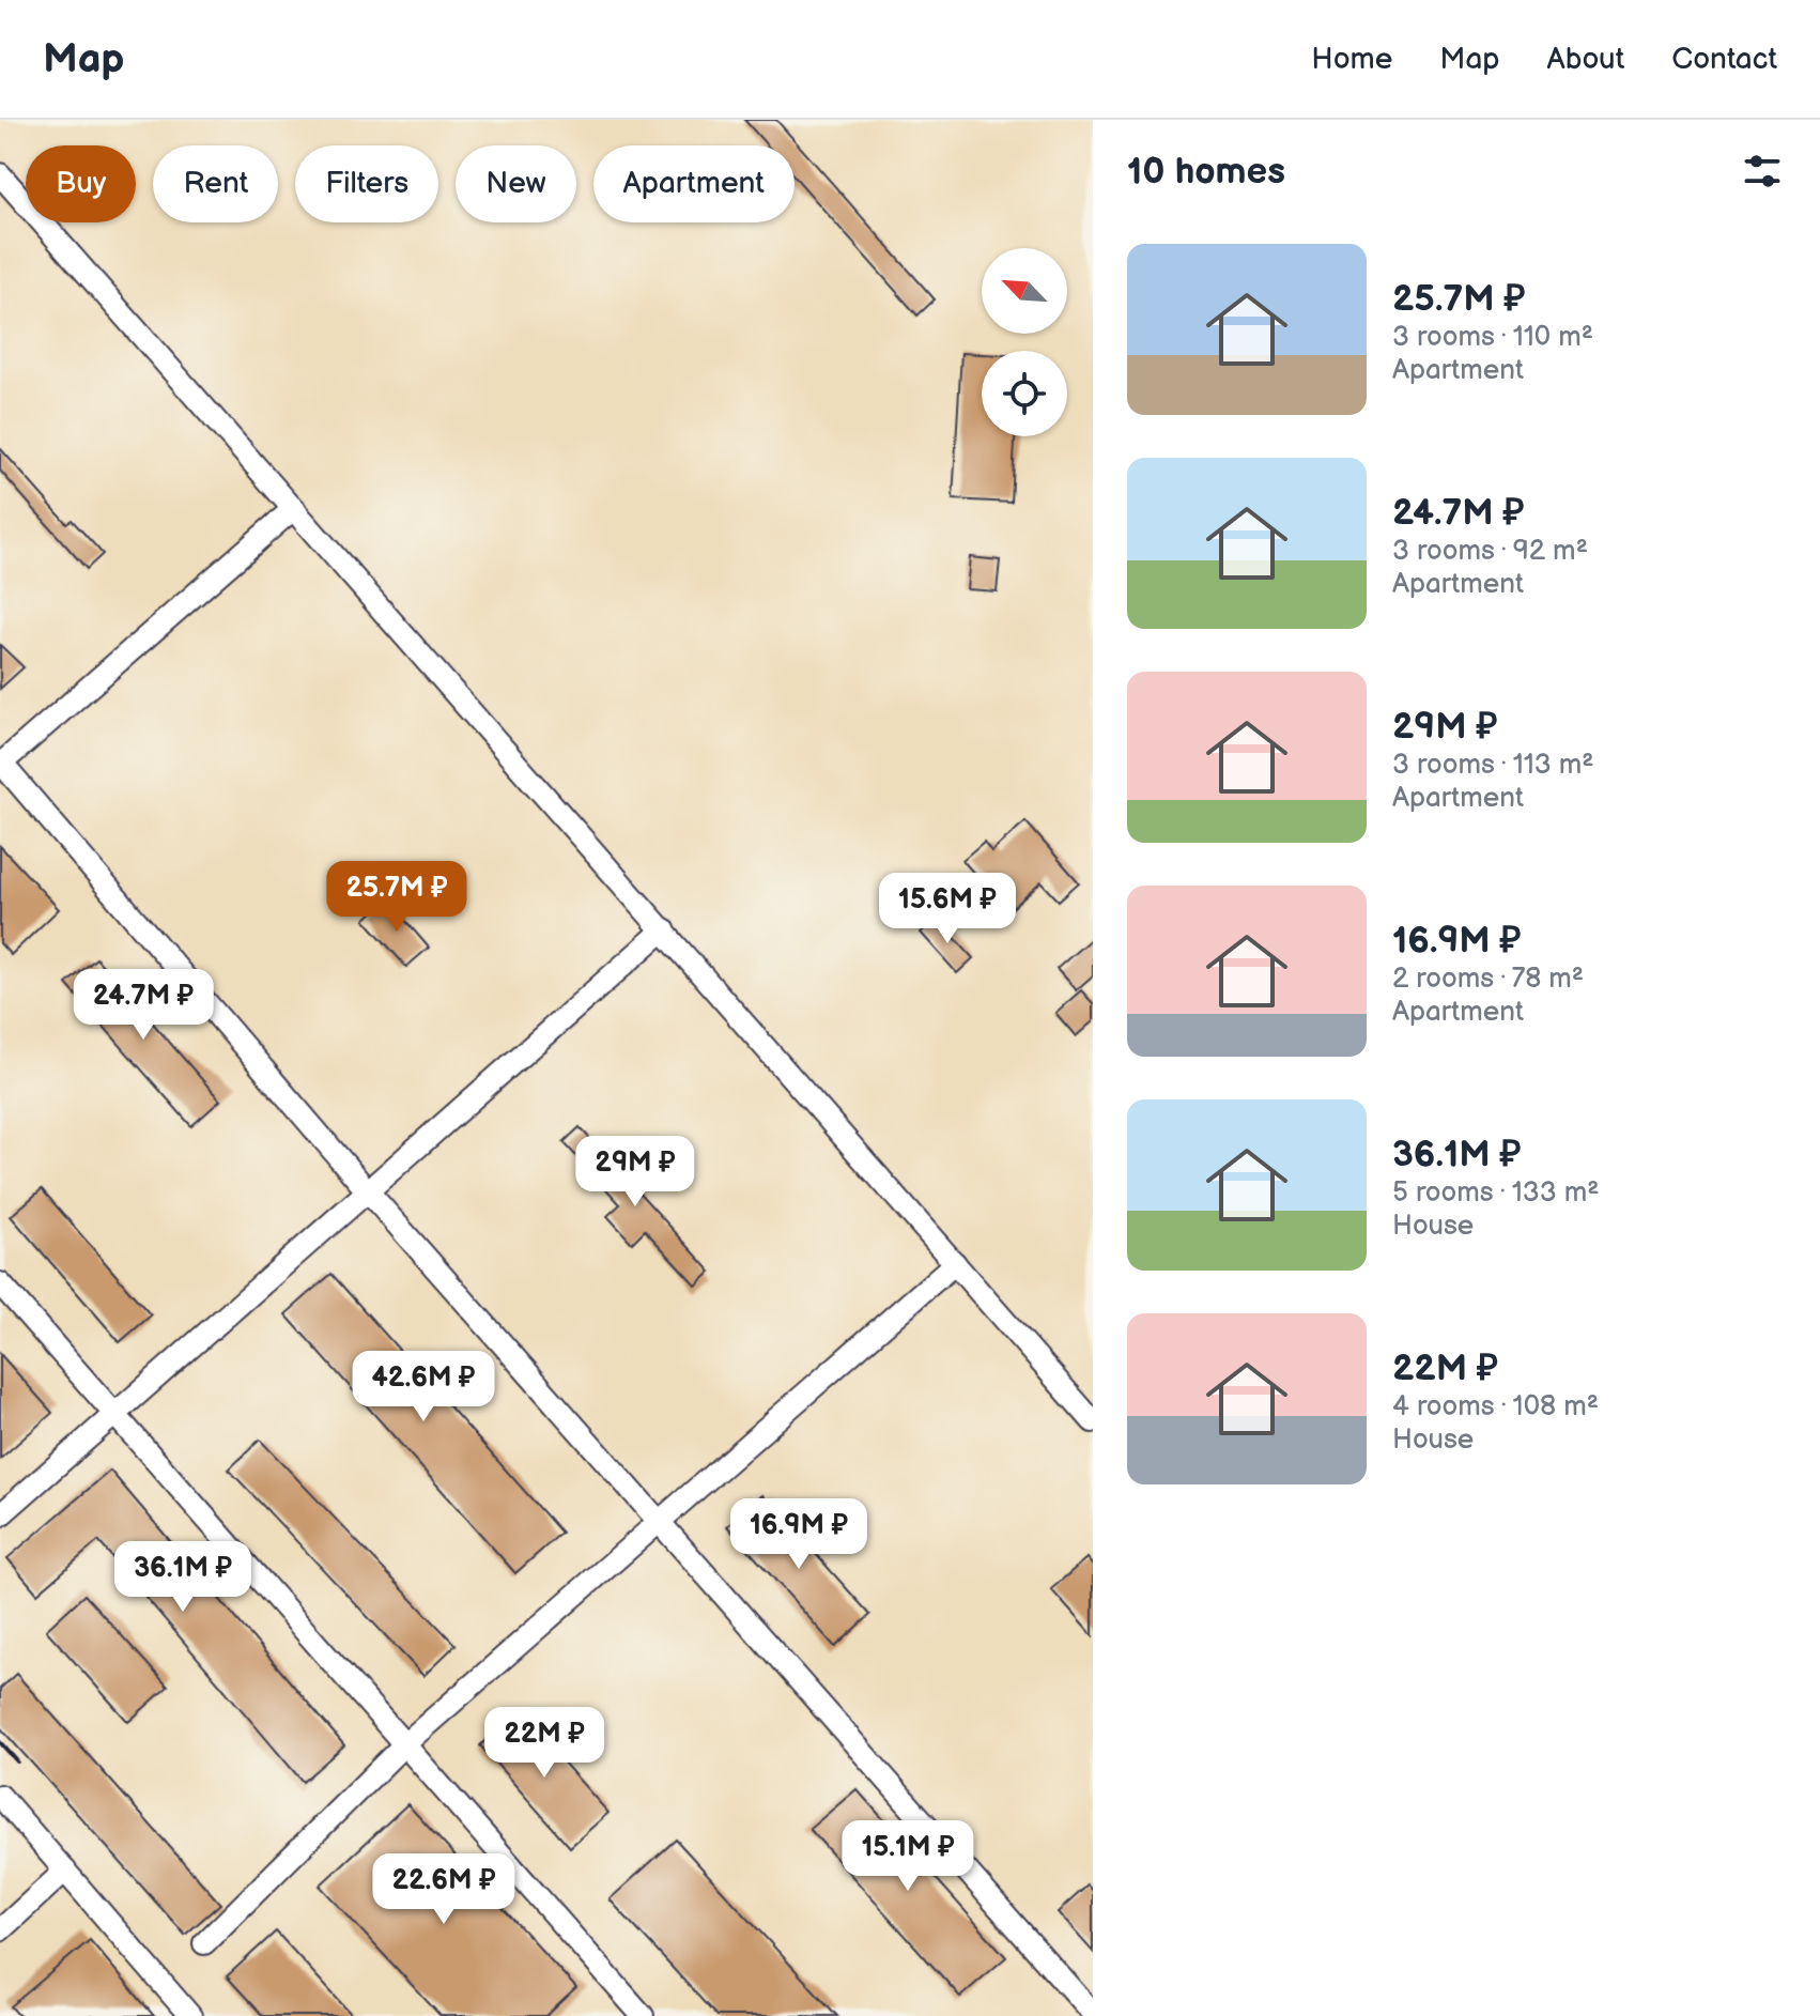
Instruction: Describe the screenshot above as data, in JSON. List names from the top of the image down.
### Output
{
  "north": "top left",
  "page": {
    "header": "Map",
    "nav": [
      "Home",
      "Map",
      "About",
      "Contact"
    ],
    "heading": "10 homes",
    "chip": [
      "Buy",
      "Rent",
      "Filters",
      "New",
      "Apartment"
    ],
    "list": [
      {
        "name": "25.7M ₽",
        "note": "3 rooms · 110 m² · Apartment"
      },
      {
        "name": "24.7M ₽",
        "note": "3 rooms · 92 m² · Apartment"
      },
      {
        "name": "29M ₽",
        "note": "3 rooms · 113 m² · Apartment"
      },
      {
        "name": "16.9M ₽",
        "note": "2 rooms · 78 m² · Apartment"
      },
      {
        "name": "36.1M ₽",
        "note": "5 rooms · 133 m² · House"
      },
      {
        "name": "22M ₽",
        "note": "4 rooms · 108 m² · House"
      }
    ],
    "price": [
      "25.7M ₽",
      "15.6M ₽",
      "24.7M ₽",
      "29M ₽",
      "42.6M ₽",
      "16.9M ₽",
      "36.1M ₽",
      "22M ₽",
      "15.1M ₽",
      "22.6M ₽"
    ]
  }
}
